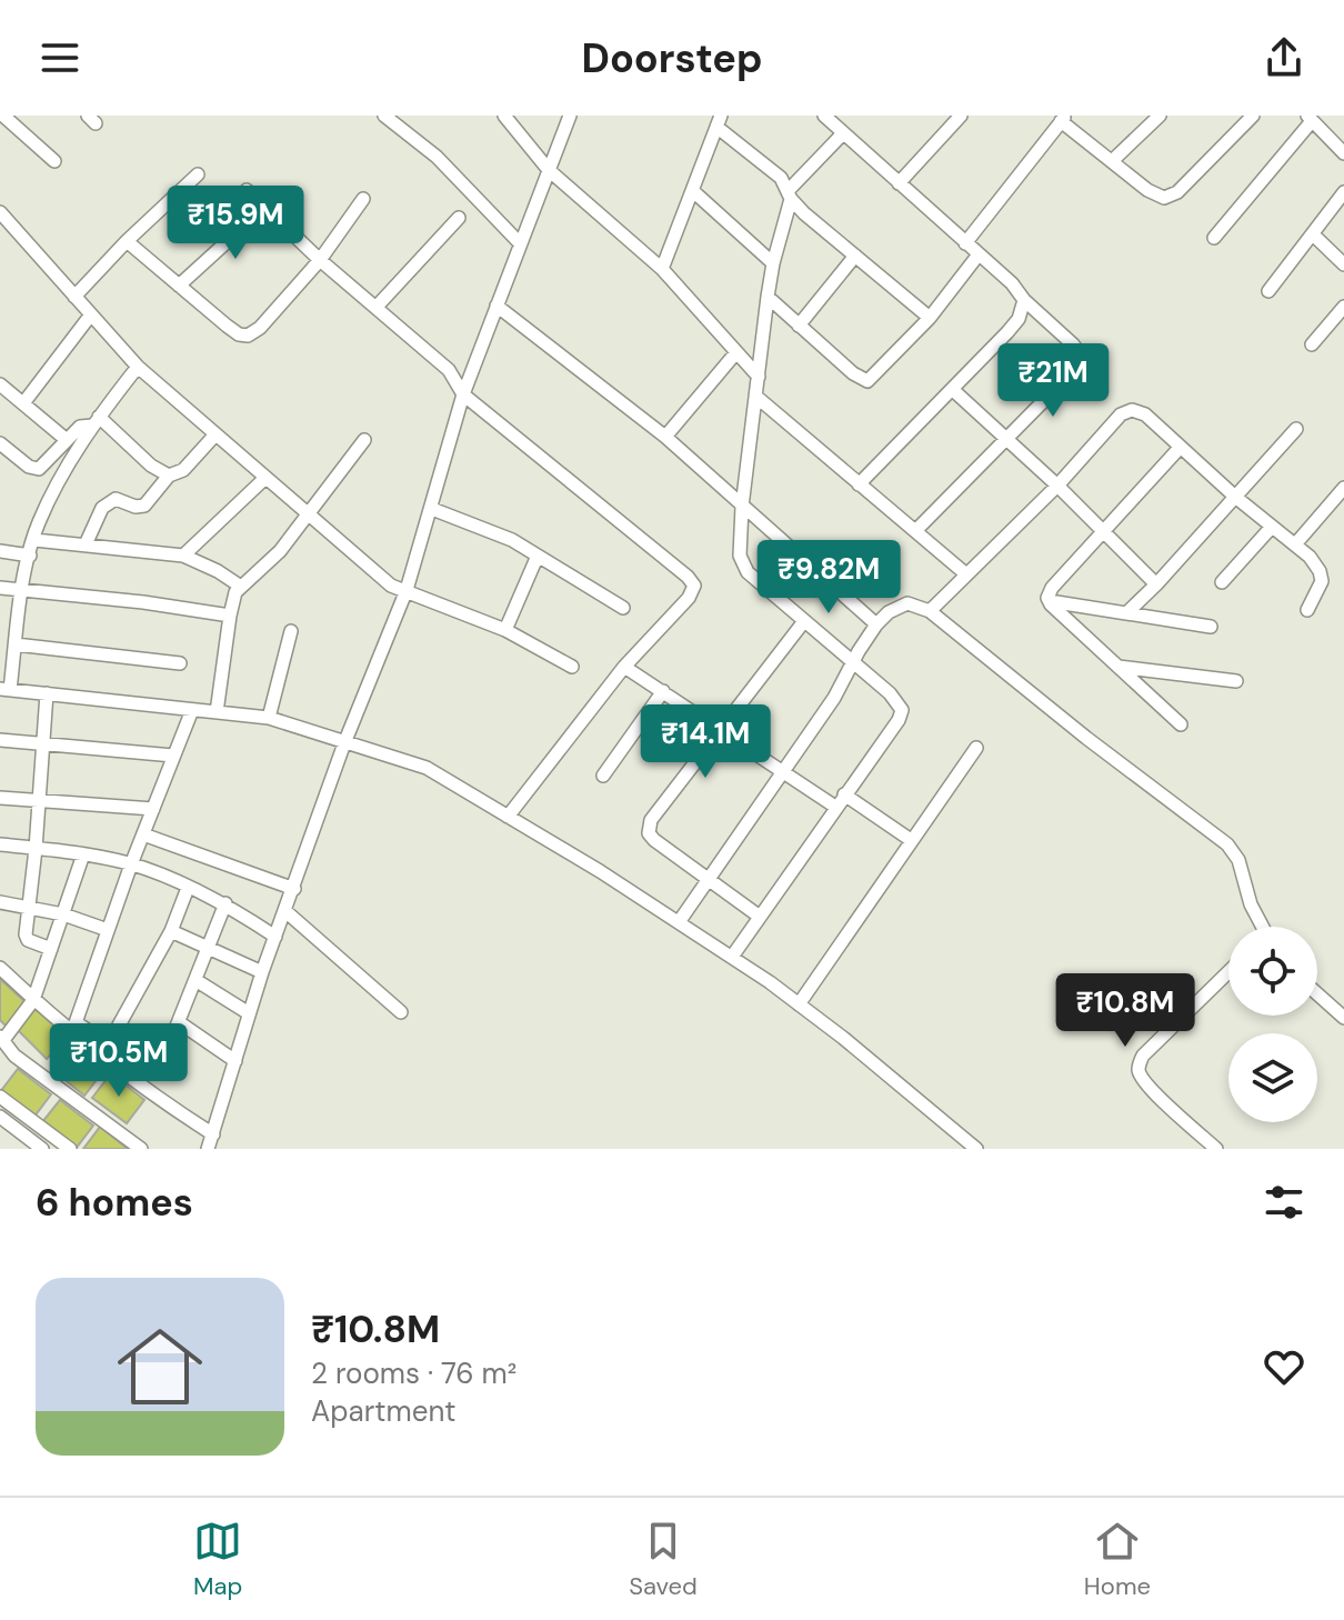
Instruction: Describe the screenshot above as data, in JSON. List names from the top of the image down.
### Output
{
  "page": {
    "header": "Doorstep",
    "price": [
      "₹15.9M",
      "₹21M",
      "₹9.82M",
      "₹14.1M",
      "₹10.8M",
      "₹10.5M"
    ],
    "heading": "6 homes",
    "list": [
      {
        "name": "₹10.8M",
        "note": "2 rooms · 76 m² · Apartment"
      }
    ],
    "tabs": ["Map", "Saved", "Home"]
  }
}
